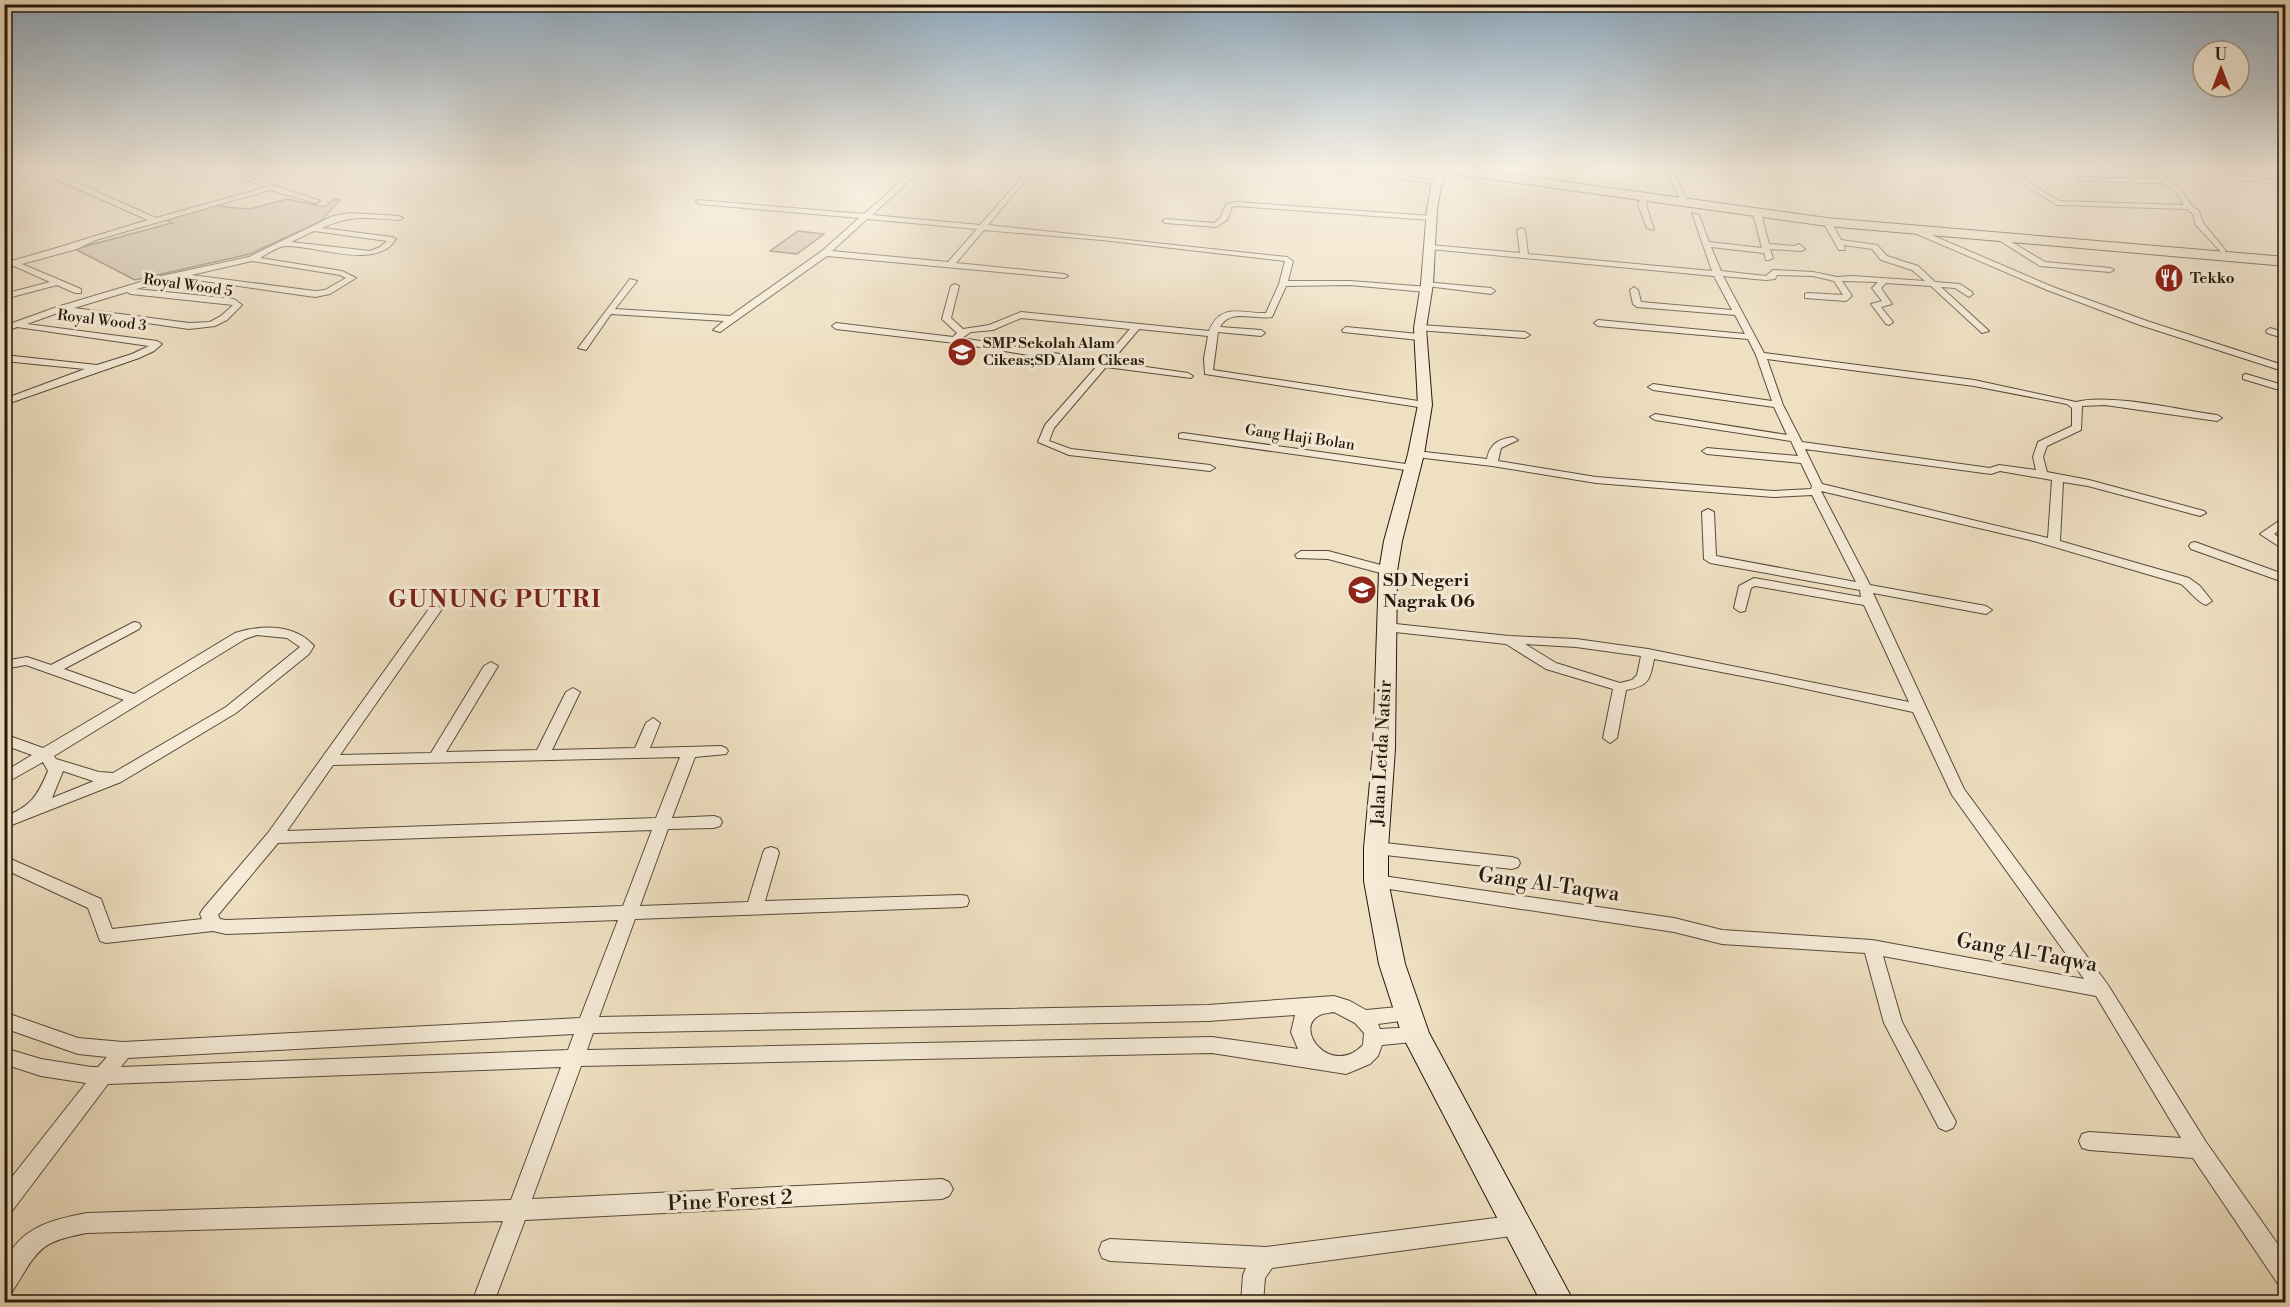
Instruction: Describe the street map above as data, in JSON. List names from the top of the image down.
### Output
{
  "streets": {
    "main road": ["Jalan Letda Natsir"],
    "street": [
      "Royal Wood 5",
      "Royal Wood 3",
      "Gang Haji Bolan",
      "Gang Al-Taqwa",
      "Pine Forest 2"
    ]
  },
  "crossings": [
    ["Gang Haji Bolan", "Jalan Letda Natsir"],
    ["Gang Haji Bolan", "Gang Al-Taqwa"],
    ["Jalan Letda Natsir", "Gang Al-Taqwa"]
  ],
  "districts": ["GUNUNG PUTRI"],
  "places": {
    "restaurant": ["Tekko"],
    "school or university": ["SMP Sekolah Alam Cikeas;SD Alam Cikeas", "SD Negeri Nagrak 06"]
  },
  "north": "top"
}
